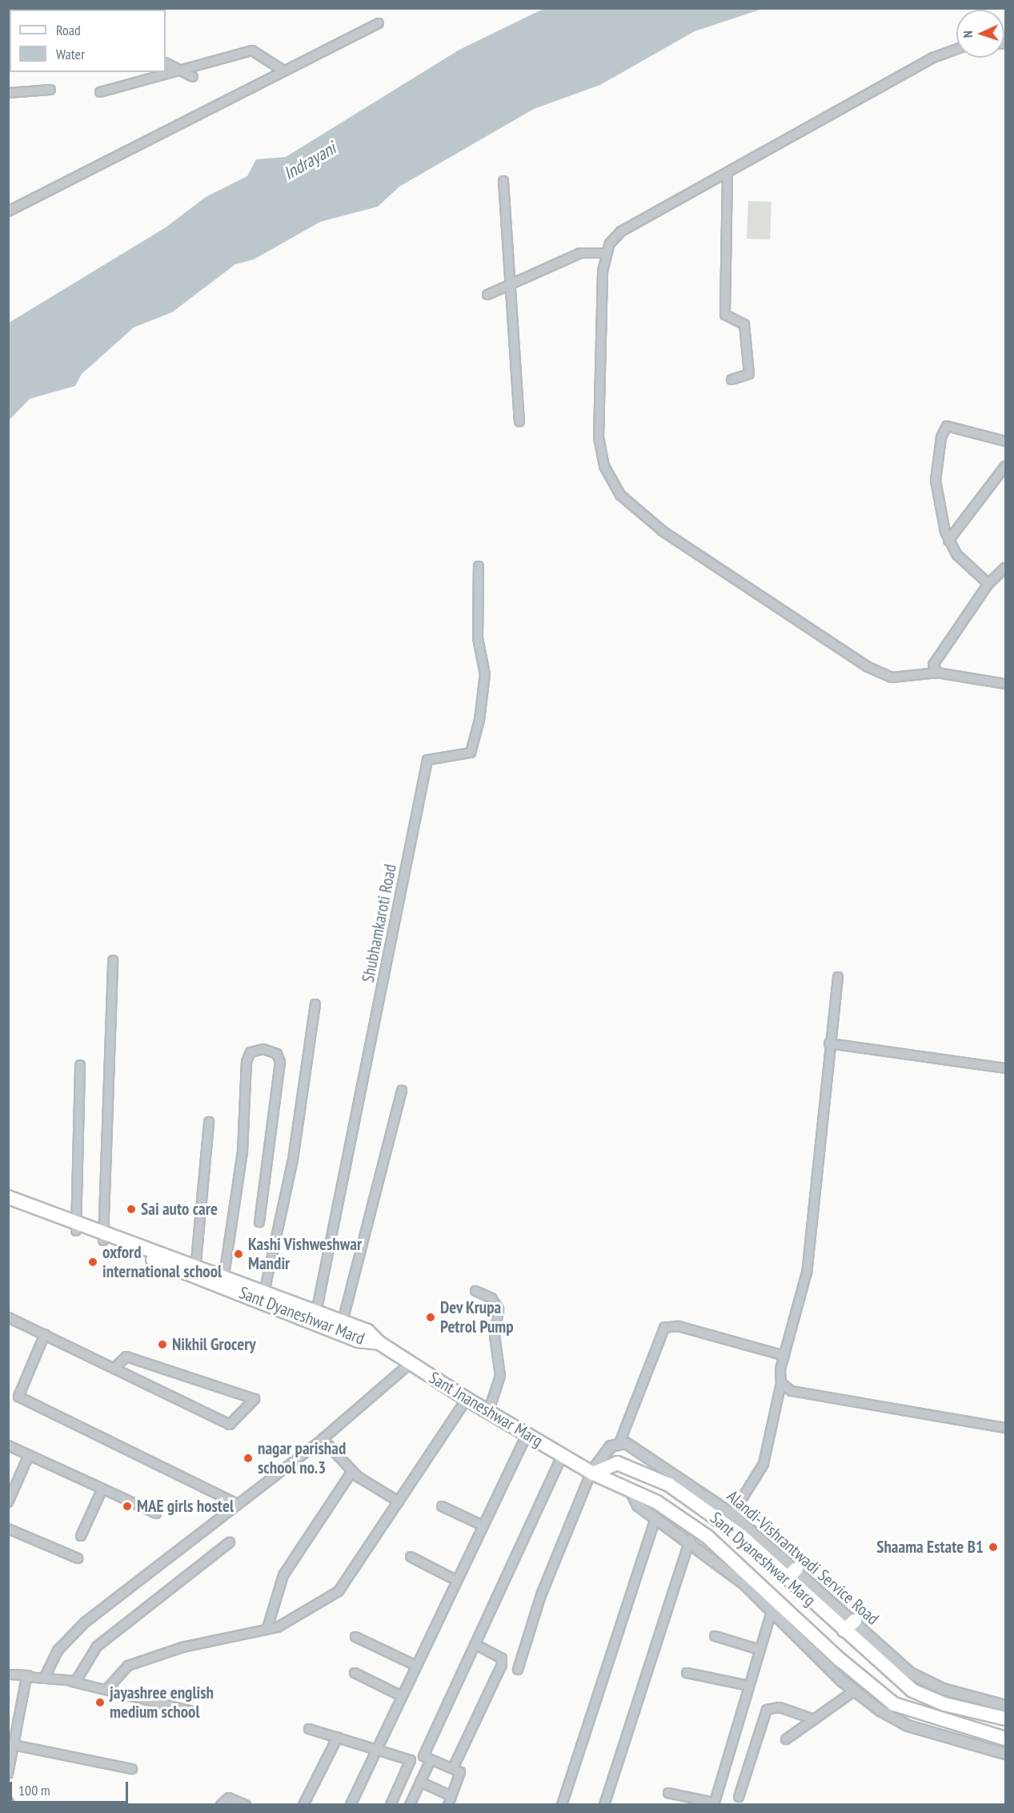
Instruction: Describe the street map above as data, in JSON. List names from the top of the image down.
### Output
{
  "streets": {
    "main road": ["Sant Jnaneshwar Marg", "Sant Dyaneshwar Marg"],
    "street": ["Shubhamkaroti Road", "Alandi-Vishrantwadi Service Road"]
  },
  "crossings": [
    ["Sant Jnaneshwar Marg", "Sant Dyaneshwar Marg"],
    ["Alandi-Vishrantwadi Service Road", "Sant Dyaneshwar Marg"]
  ],
  "water": ["Indrayani"],
  "places": [
    "Sai auto care",
    "Kashi Vishweshwar Mandir",
    "oxford international school",
    "Dev Krupa Petrol Pump",
    "Nikhil Grocery",
    "nagar parishad school no.3",
    "MAE girls hostel",
    "Shaama Estate B1",
    "jayashree english medium school"
  ],
  "legend": ["Road", "Water"],
  "scale_bar": "100 m",
  "north": "left"
}
